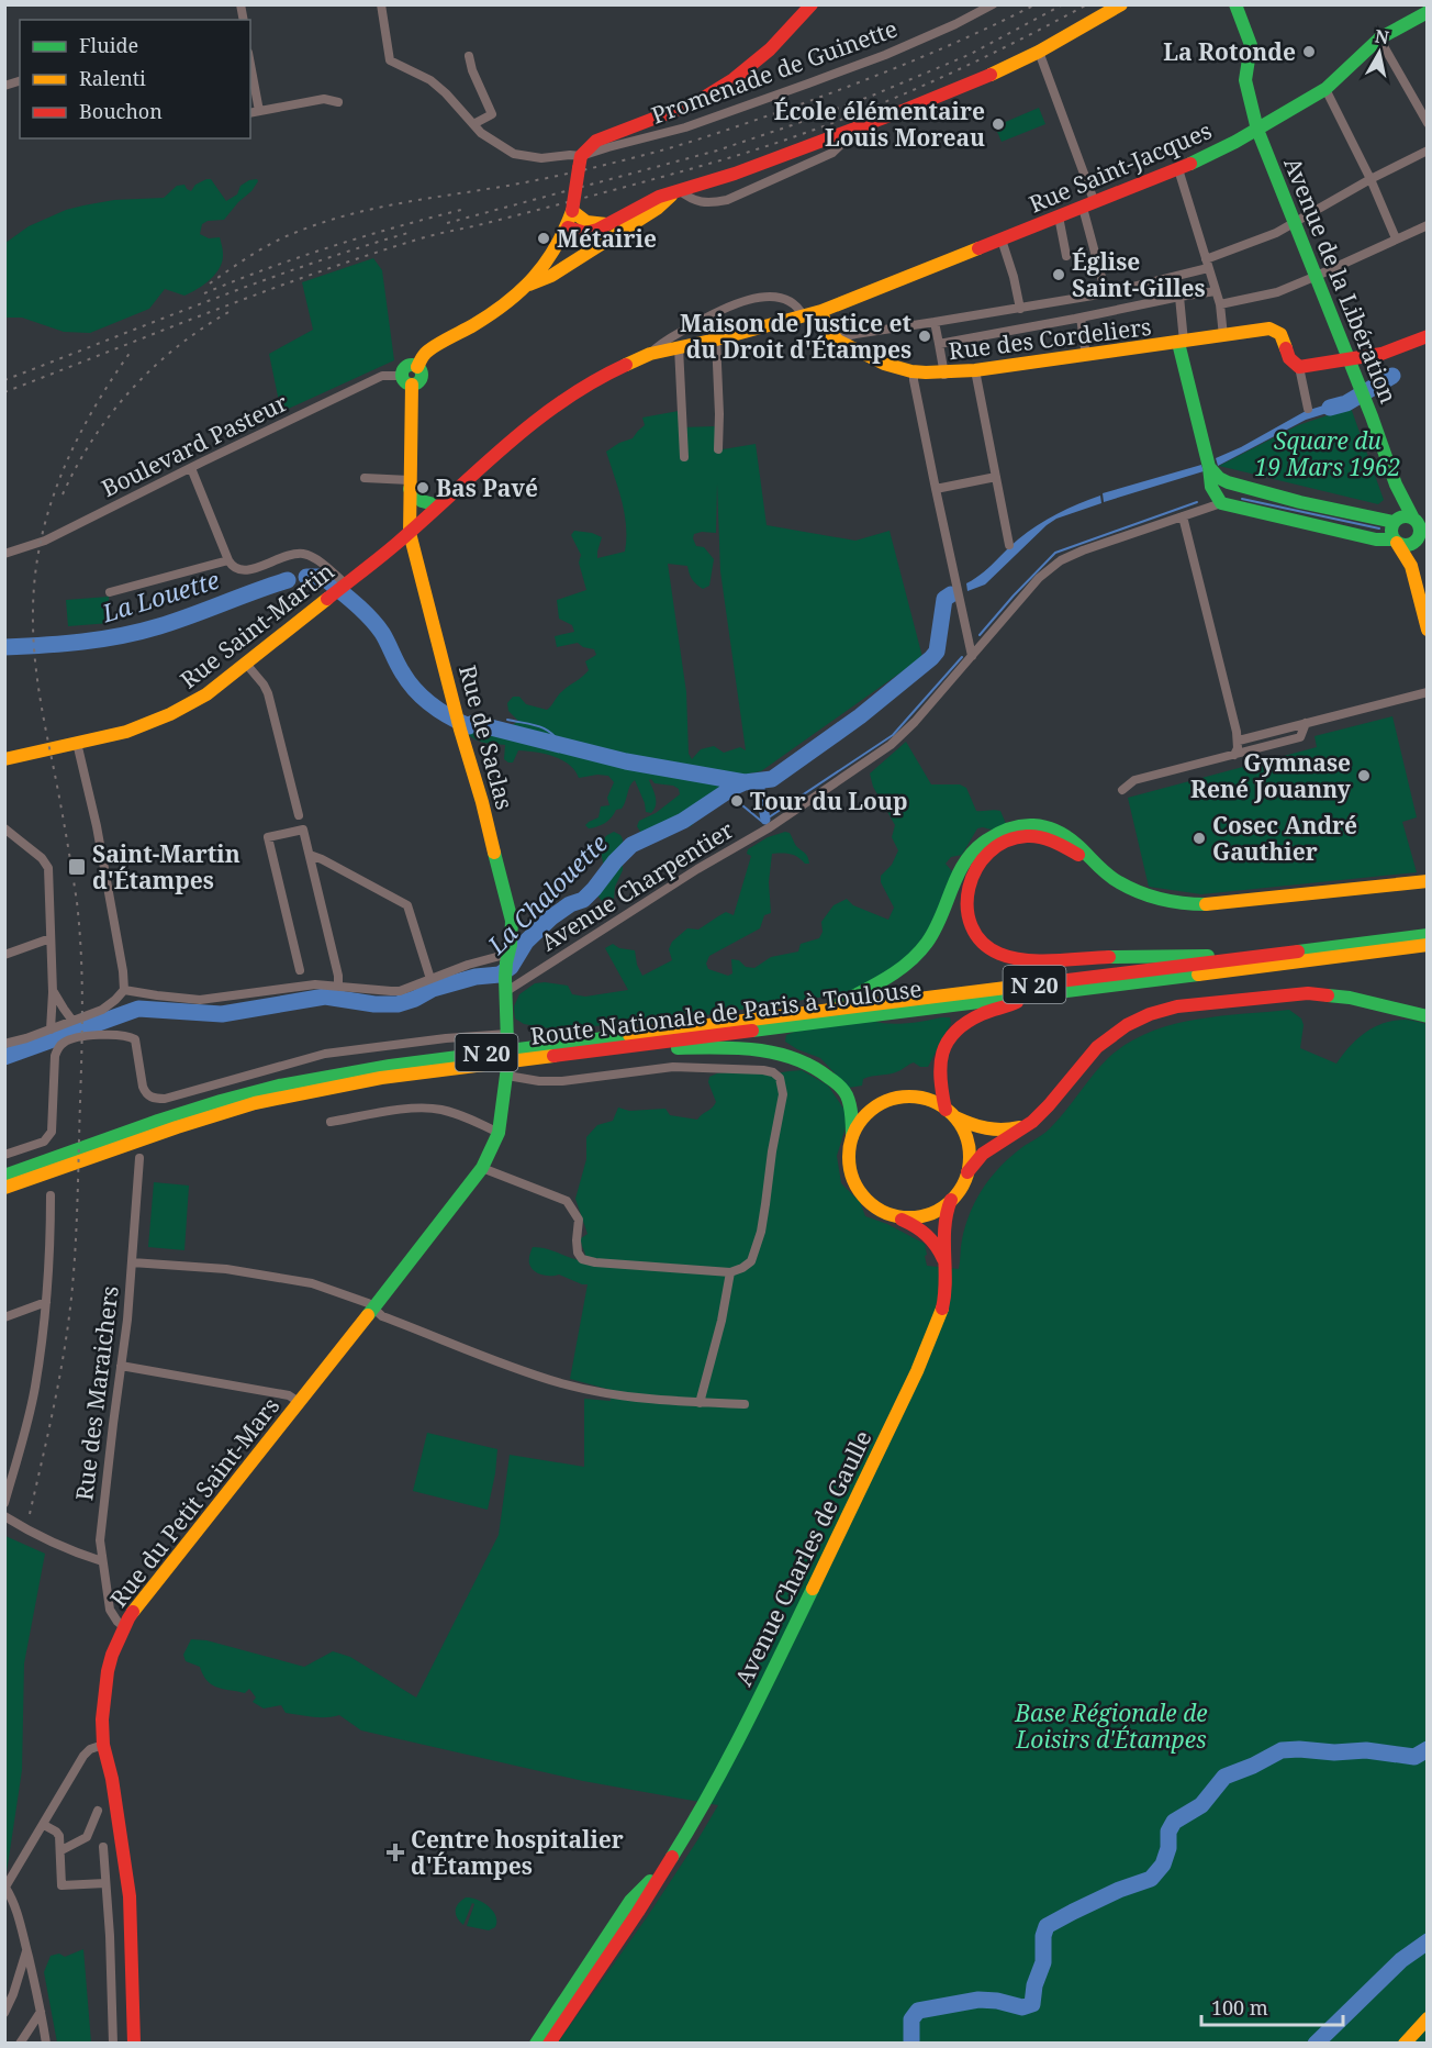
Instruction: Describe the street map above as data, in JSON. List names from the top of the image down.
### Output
{
  "streets": {
    "main road": [
      "Rue Saint-Jacques",
      "Avenue de la Libération",
      "Rue des Cordeliers",
      "Rue Saint-Martin",
      "Rue de Saclas",
      "N 20",
      "Route Nationale de Paris à Toulouse",
      "Rue du Petit Saint-Mars",
      "Avenue Charles de Gaulle"
    ],
    "street": [
      "Promenade de Guinette",
      "Boulevard Pasteur",
      "Avenue Charpentier",
      "Rue des Maraichers"
    ]
  },
  "crossings": [
    ["Rue Saint-Jacques", "Avenue de la Libération"],
    ["Rue Saint-Jacques", "Rue Saint-Martin"],
    ["Boulevard Pasteur", "Rue de Saclas"],
    ["Rue Saint-Martin", "Rue de Saclas"],
    ["Rue de Saclas", "Avenue Charpentier"],
    ["Rue des Maraichers", "Rue du Petit Saint-Mars"]
  ],
  "water": ["La Louette", "La Chalouette"],
  "parks": ["Square du 19 Mars 1962", "Base Régionale de Loisirs d'Étampes"],
  "places": {
    "other": [
      "La Rotonde",
      "École élémentaire Louis Moreau",
      "Métairie",
      "Église Saint-Gilles",
      "Maison de Justice et du Droit d'Étampes",
      "Bas Pavé",
      "Gymnase René Jouanny",
      "Tour du Loup",
      "Cosec André Gauthier"
    ],
    "transit": ["Saint-Martin d'Étampes"],
    "health": ["Centre hospitalier d'Étampes"]
  },
  "legend": ["Fluide", "Ralenti", "Bouchon"],
  "scale_bar": "100 m",
  "north": "top"
}
